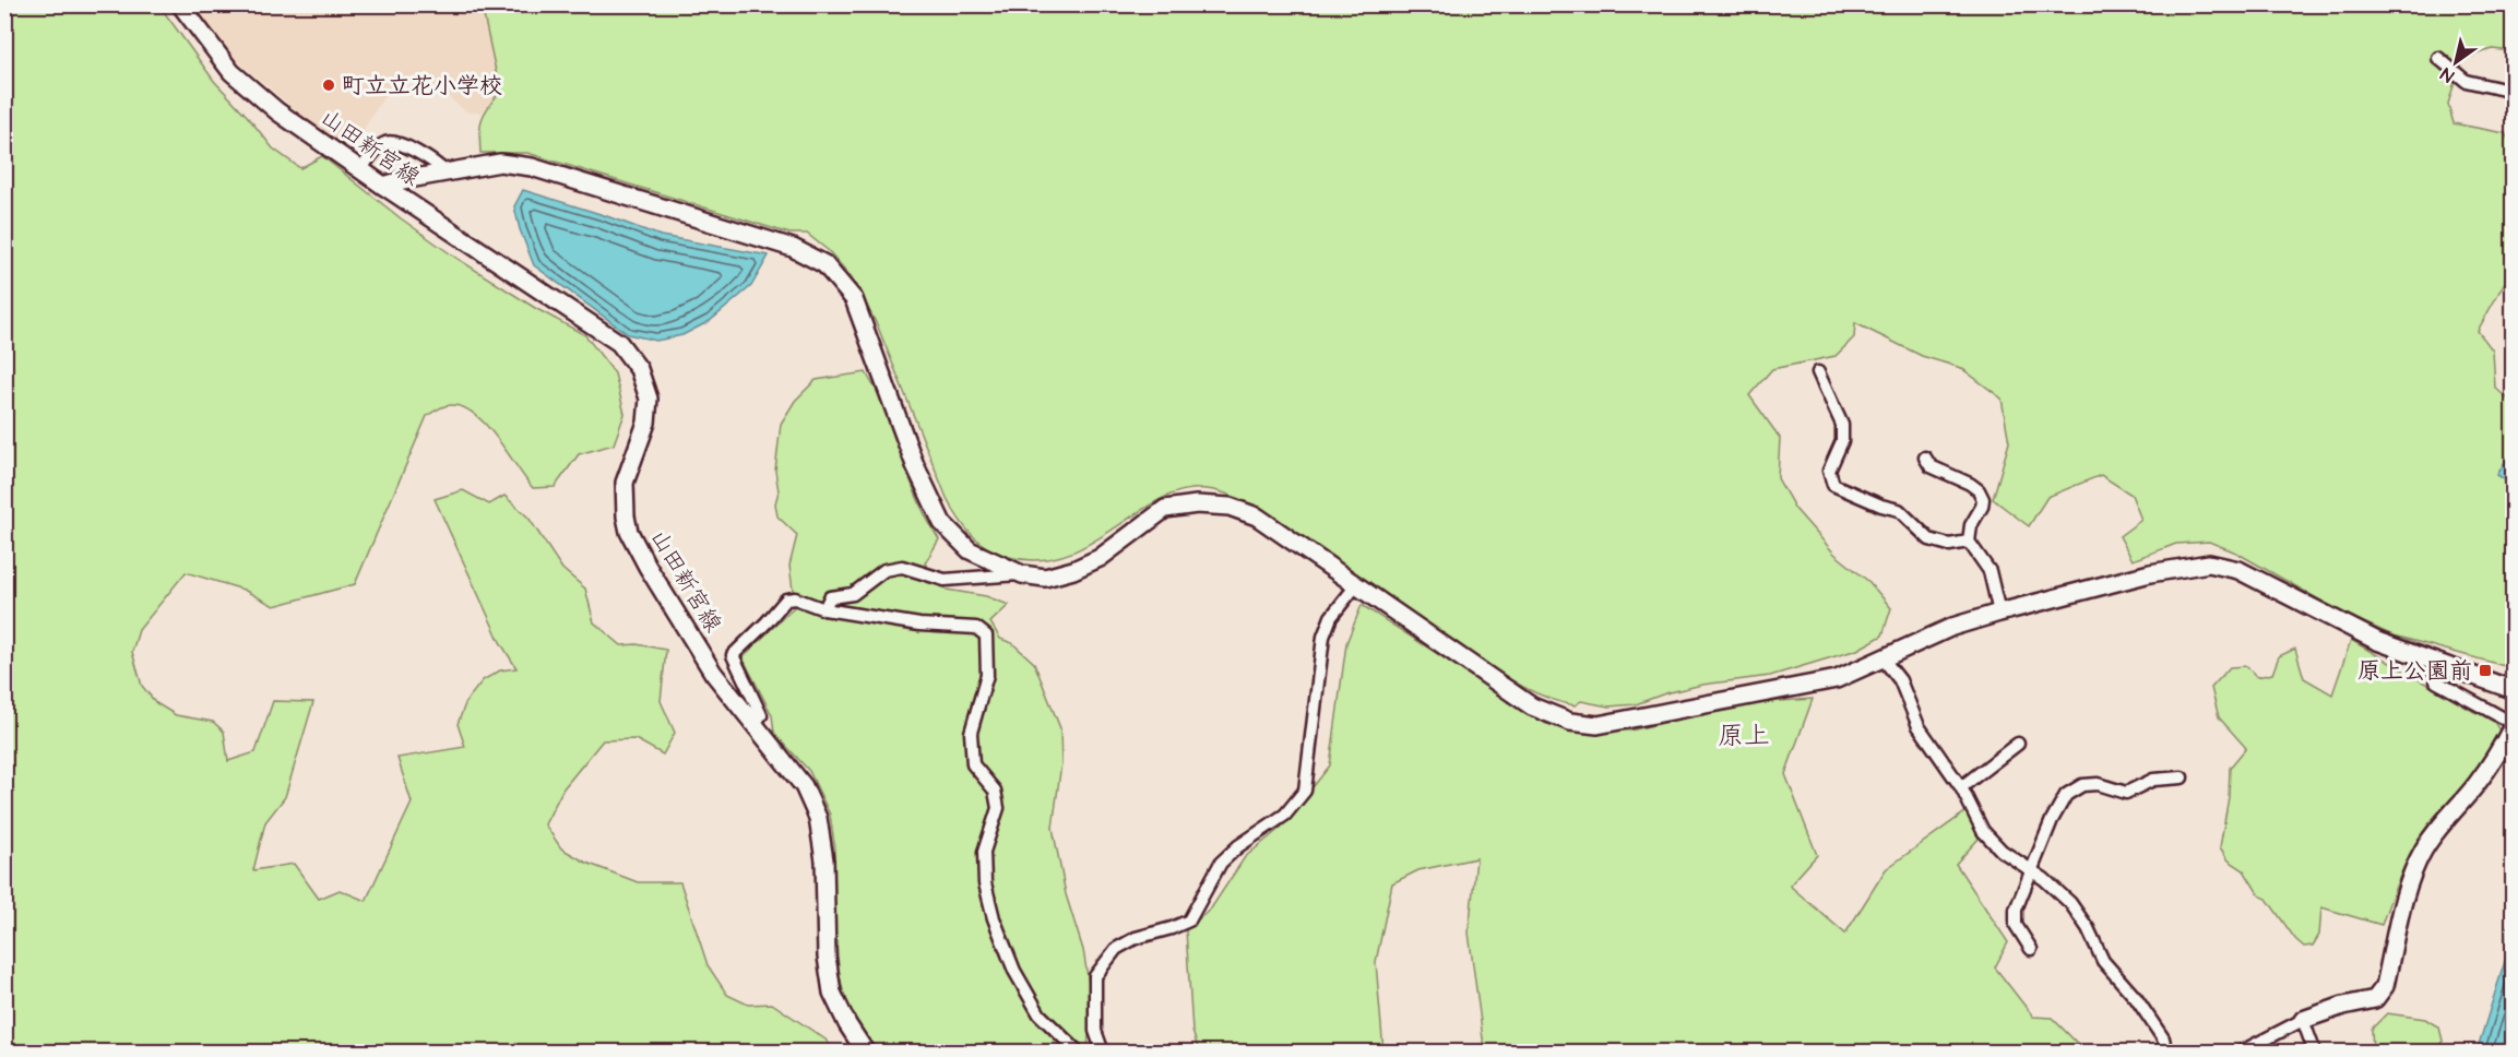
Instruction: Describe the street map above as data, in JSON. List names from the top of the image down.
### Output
{
  "streets": {
    "street": ["山田新宮線"]
  },
  "districts": ["原上"],
  "places": {
    "other": ["町立立花小学校"],
    "transit": ["原上公園前"]
  },
  "north": "bottom left"
}
